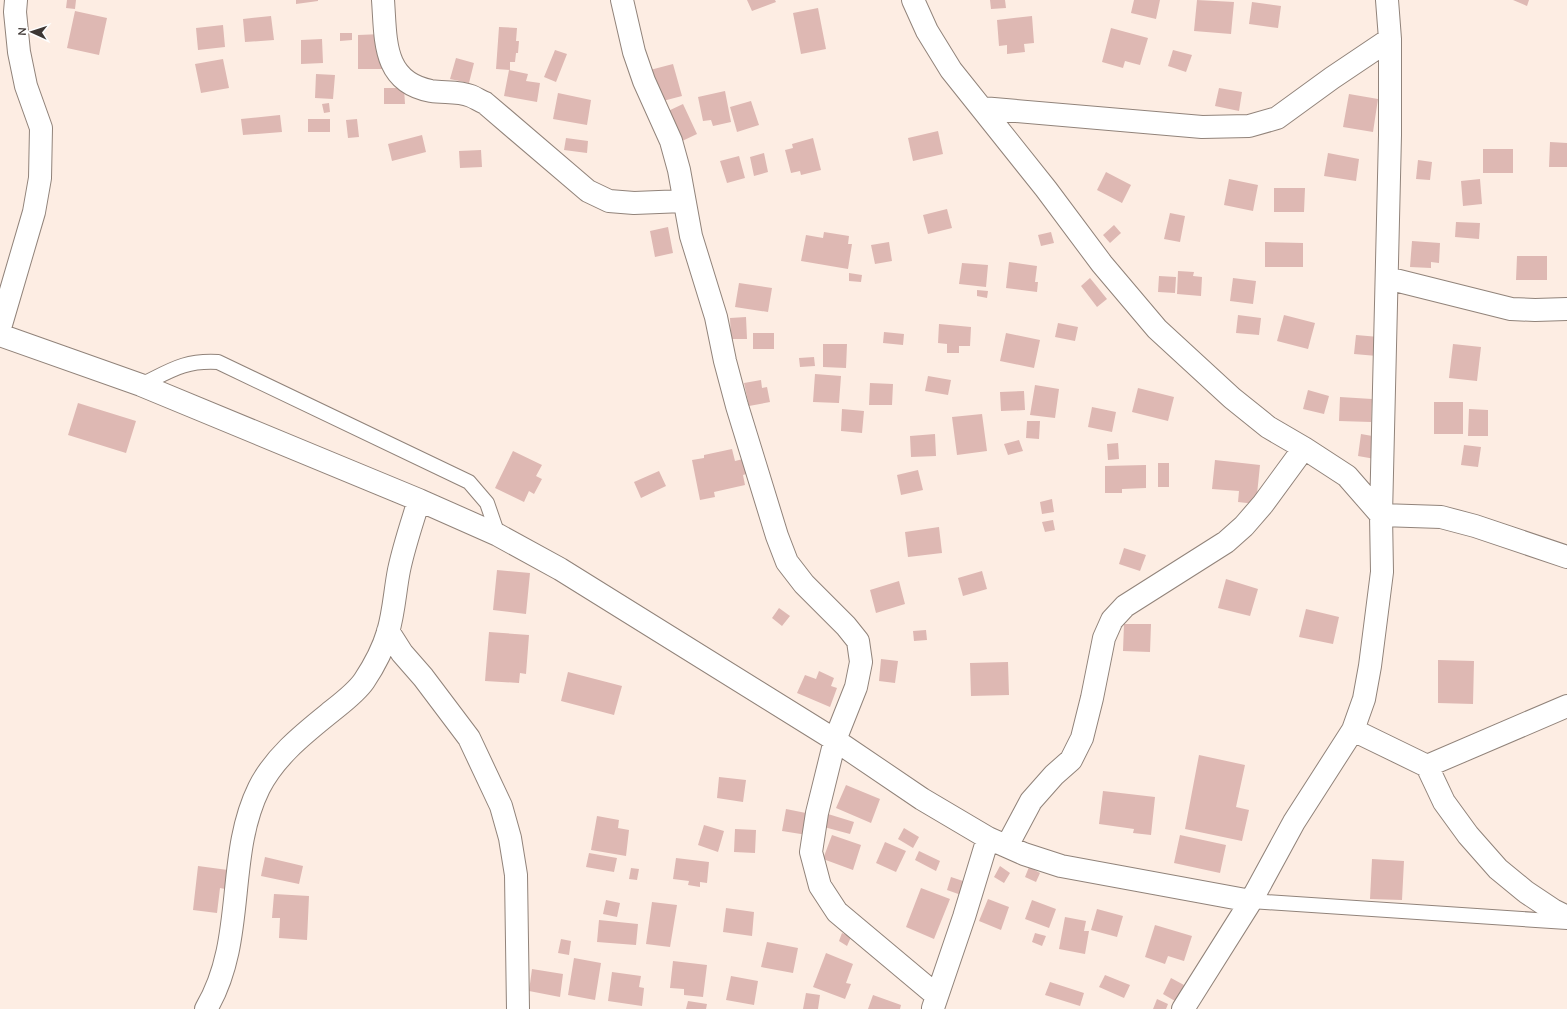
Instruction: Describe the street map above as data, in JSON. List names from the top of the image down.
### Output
{
  "north": "left"
}
